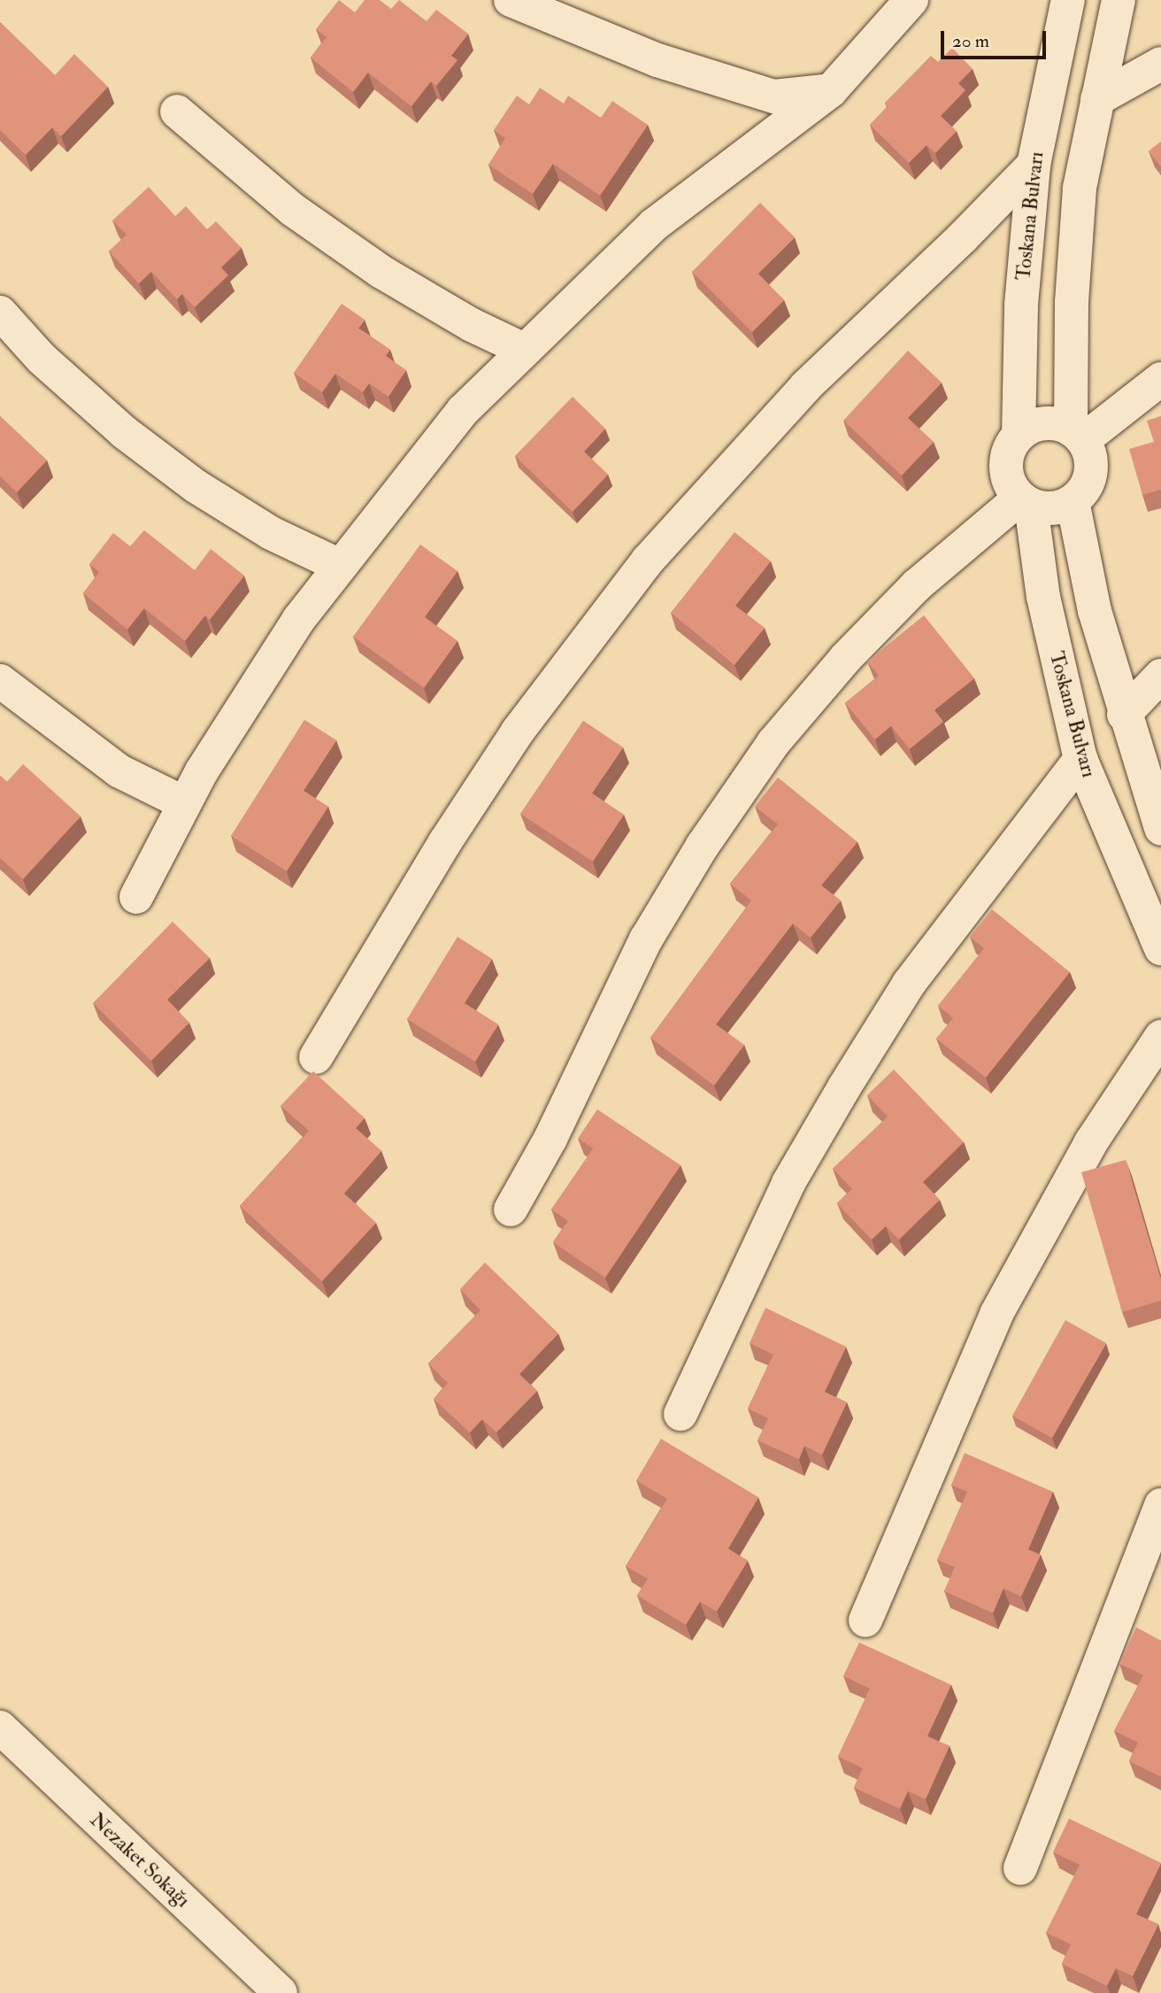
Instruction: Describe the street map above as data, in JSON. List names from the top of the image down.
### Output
{
  "streets": {
    "street": ["Toskana Bulvarı", "Nezaket Sokağı"]
  },
  "scale_bar": "20 m"
}
